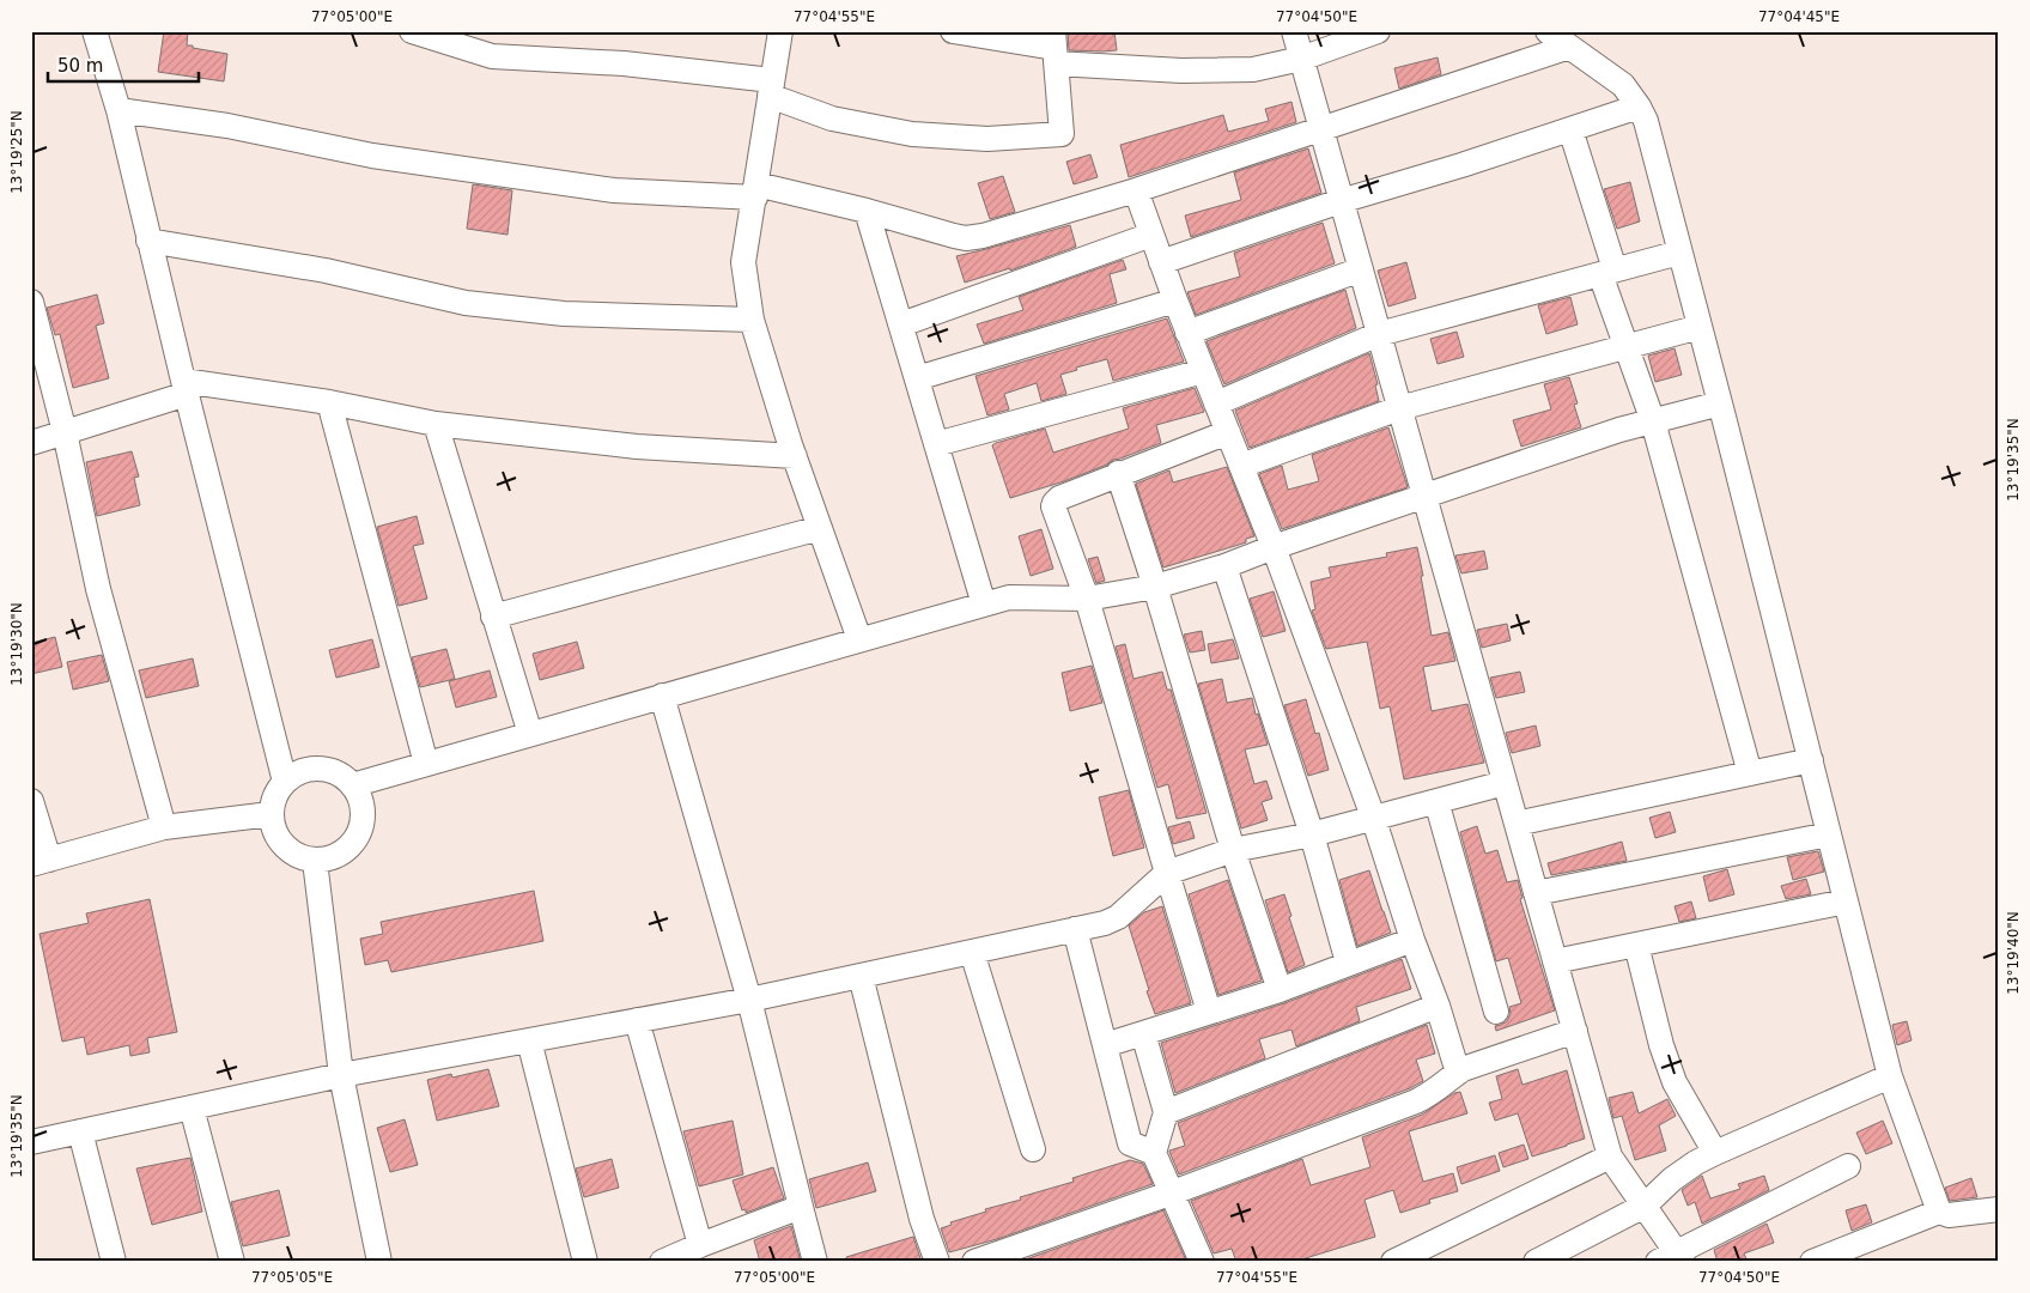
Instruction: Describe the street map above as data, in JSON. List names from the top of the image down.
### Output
{
  "scale_bar": "50 m",
  "coordinates": [
    "77°05'00\"E",
    "77°04'55\"E",
    "77°04'50\"E",
    "77°04'45\"E",
    "13°19'25\"N",
    "13°19'35\"N",
    "13°19'30\"N",
    "13°19'40\"N",
    "77°05'05\"E"
  ]
}
